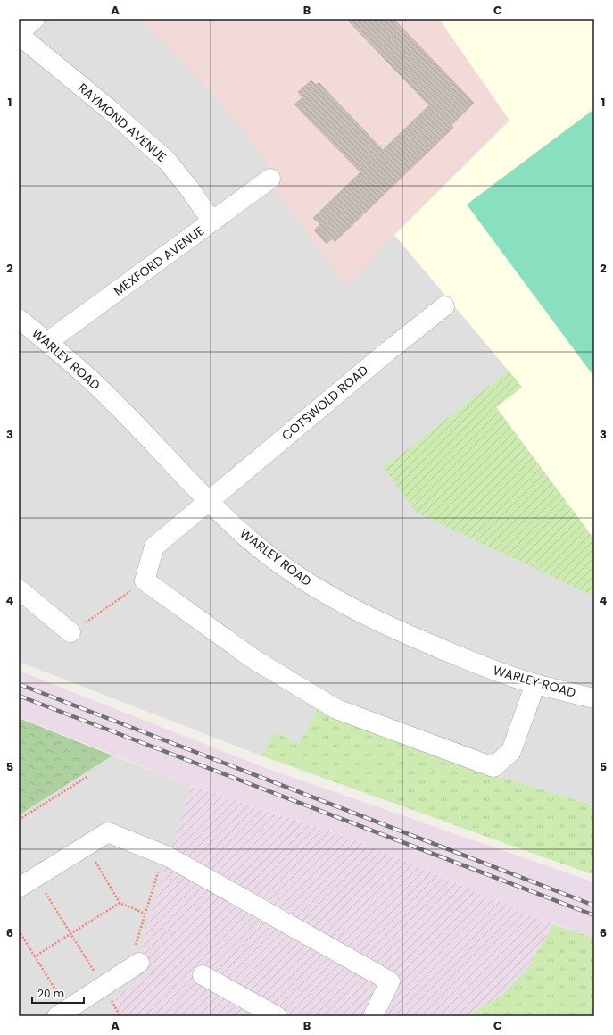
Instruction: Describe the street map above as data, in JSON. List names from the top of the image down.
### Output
{
  "streets": {
    "street": [
      "RAYMOND AVENUE",
      "MEXFORD AVENUE",
      "WARLEY ROAD",
      "COTSWOLD ROAD"
    ]
  },
  "crossings": [
    ["RAYMOND AVENUE", "MEXFORD AVENUE"],
    ["MEXFORD AVENUE", "WARLEY ROAD"],
    ["WARLEY ROAD", "COTSWOLD ROAD"]
  ],
  "scale_bar": "20 m",
  "grid": {
    "columns": ["A", "B", "C"],
    "rows": [
      "1",
      "2",
      "3",
      "4",
      "5",
      "6"
    ]
  }
}
